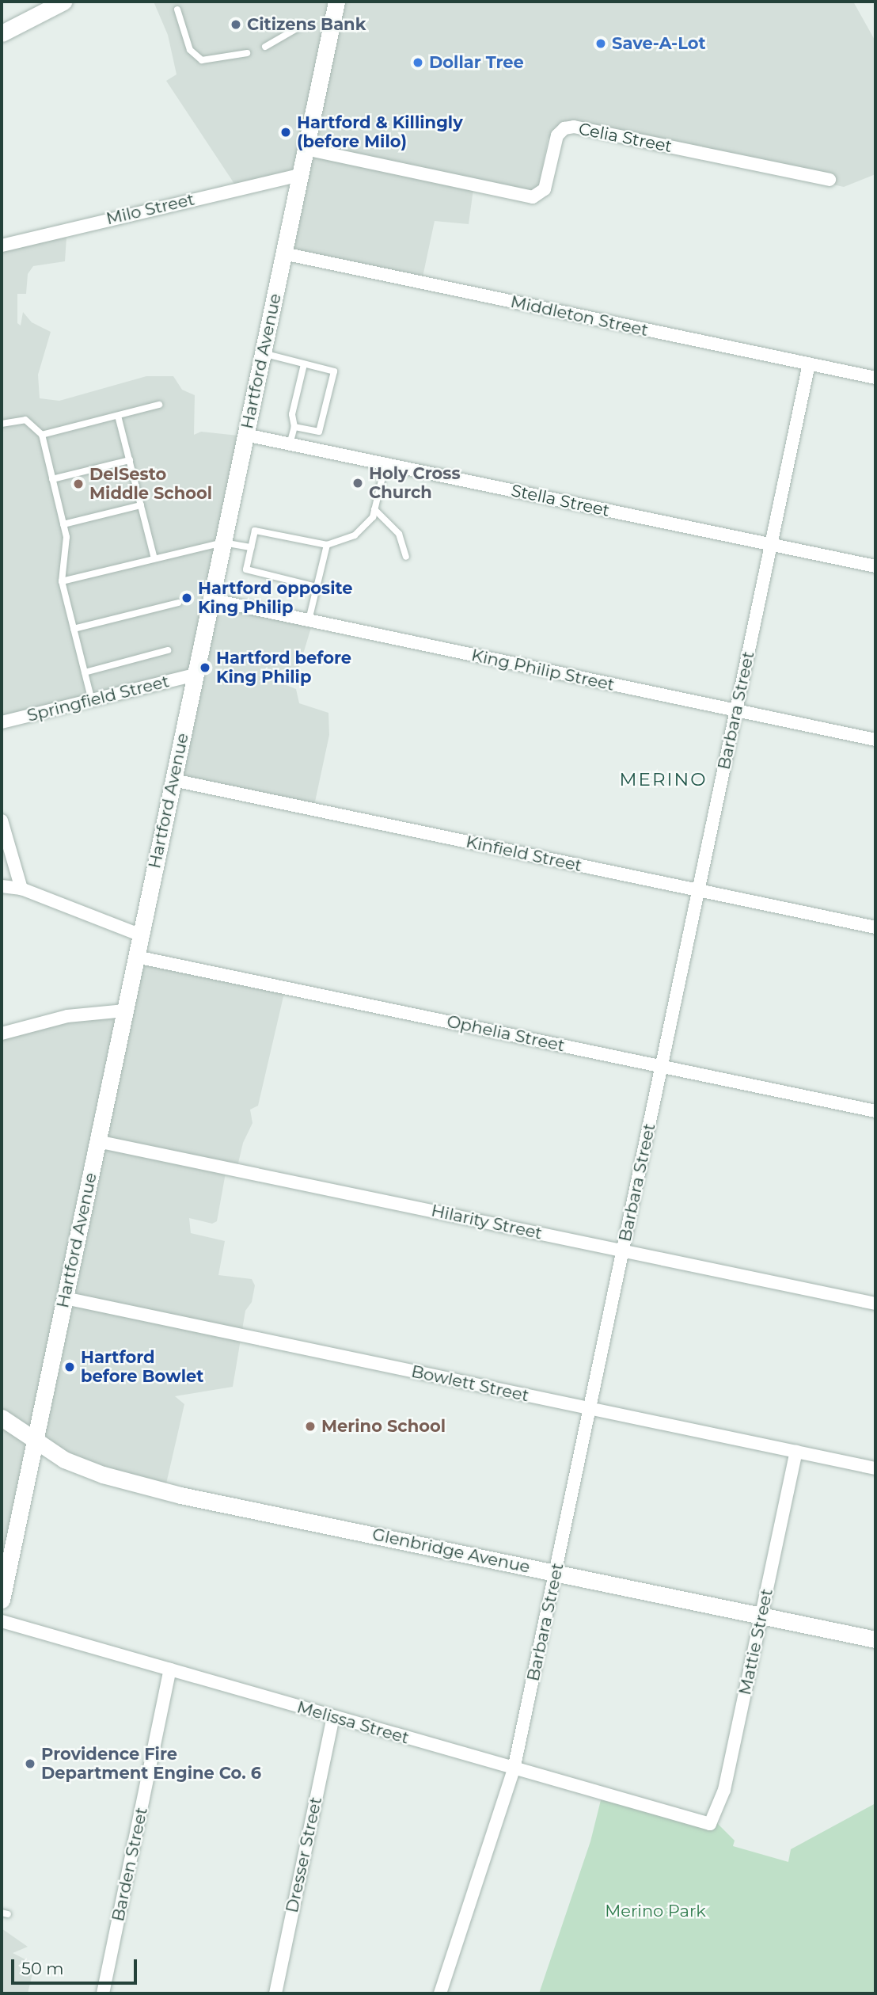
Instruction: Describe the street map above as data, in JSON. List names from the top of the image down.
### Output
{
  "streets": {
    "main road": ["Hartford Avenue", "Glenbridge Avenue"],
    "street": [
      "Celia Street",
      "Milo Street",
      "Middleton Street",
      "Stella Street",
      "King Philip Street",
      "Springfield Street",
      "Barbara Street",
      "Kinfield Street",
      "Ophelia Street",
      "Hilarity Street",
      "Bowlett Street",
      "Mattie Street",
      "Melissa Street",
      "Dresser Street",
      "Barden Street"
    ]
  },
  "crossings": [
    ["Celia Street", "Hartford Avenue"],
    ["Milo Street", "Hartford Avenue"],
    ["Middleton Street", "Hartford Avenue"],
    ["Middleton Street", "Barbara Street"],
    ["Hartford Avenue", "Stella Street"],
    ["Hartford Avenue", "King Philip Street"],
    ["Hartford Avenue", "Springfield Street"],
    ["Hartford Avenue", "Kinfield Street"],
    ["Hartford Avenue", "Ophelia Street"],
    ["Hartford Avenue", "Hilarity Street"],
    ["Hartford Avenue", "Bowlett Street"],
    ["Hartford Avenue", "Glenbridge Avenue"],
    ["Stella Street", "Barbara Street"],
    ["King Philip Street", "Barbara Street"],
    ["Barbara Street", "Kinfield Street"],
    ["Barbara Street", "Ophelia Street"],
    ["Barbara Street", "Hilarity Street"],
    ["Barbara Street", "Bowlett Street"],
    ["Barbara Street", "Glenbridge Avenue"],
    ["Barbara Street", "Melissa Street"],
    ["Bowlett Street", "Mattie Street"],
    ["Glenbridge Avenue", "Mattie Street"],
    ["Mattie Street", "Melissa Street"],
    ["Melissa Street", "Dresser Street"],
    ["Melissa Street", "Barden Street"]
  ],
  "districts": ["MERINO"],
  "parks": ["Merino Park"],
  "places": [
    "Citizens Bank",
    "Save-A-Lot",
    "Dollar Tree",
    "Hartford & Killingly (before Milo)",
    "Holy Cross Church",
    "DelSesto Middle School",
    "Hartford opposite King Philip",
    "Hartford before King Philip",
    "Hartford before Bowlet",
    "Merino School",
    "Providence Fire Department Engine Co. 6"
  ],
  "scale_bar": "50 m"
}
